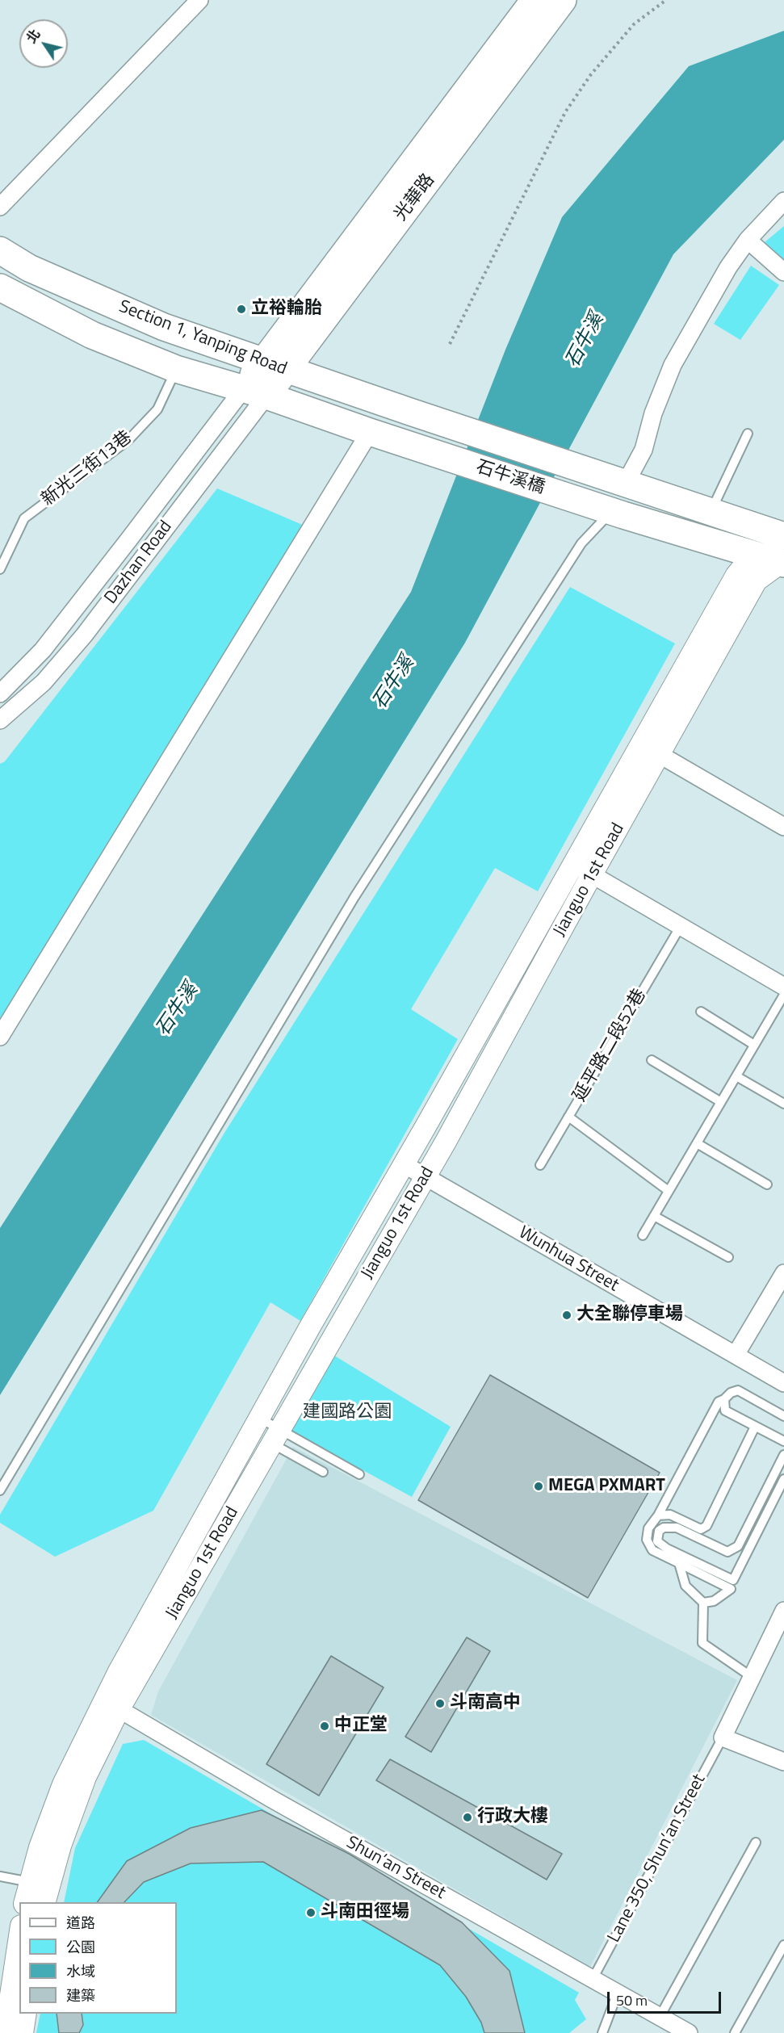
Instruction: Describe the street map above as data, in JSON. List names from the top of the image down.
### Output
{
  "streets": {
    "main road": ["光華路", "Section 1, Yanping Road", "石牛溪橋"],
    "street": [
      "Dazhan Road",
      "Jianguo 1st Road",
      "Wunhua Street",
      "Shun’an Street"
    ],
    "lane": ["新光三街13巷", "延平路二段52巷", "Lane 350, Shun’an Street"]
  },
  "crossings": [
    ["光華路", "Section 1, Yanping Road"],
    ["光華路", "Dazhan Road"],
    ["Section 1, Yanping Road", "新光三街13巷"],
    ["Section 1, Yanping Road", "石牛溪橋"],
    ["Section 1, Yanping Road", "Dazhan Road"],
    ["石牛溪橋", "Jianguo 1st Road"],
    ["Jianguo 1st Road", "Wunhua Street"],
    ["Jianguo 1st Road", "Shun’an Street"],
    ["Lane 350, Shun’an Street", "Shun’an Street"]
  ],
  "water": ["石牛溪"],
  "parks": ["建國路公園"],
  "places": [
    "立裕輪胎",
    "大全聯停車場",
    "MEGA PXMART",
    "斗南高中",
    "中正堂",
    "行政大樓",
    "斗南田徑場"
  ],
  "legend": [
    "道路",
    "公園",
    "水域",
    "建築"
  ],
  "scale_bar": "50 m",
  "north": "top left"
}
